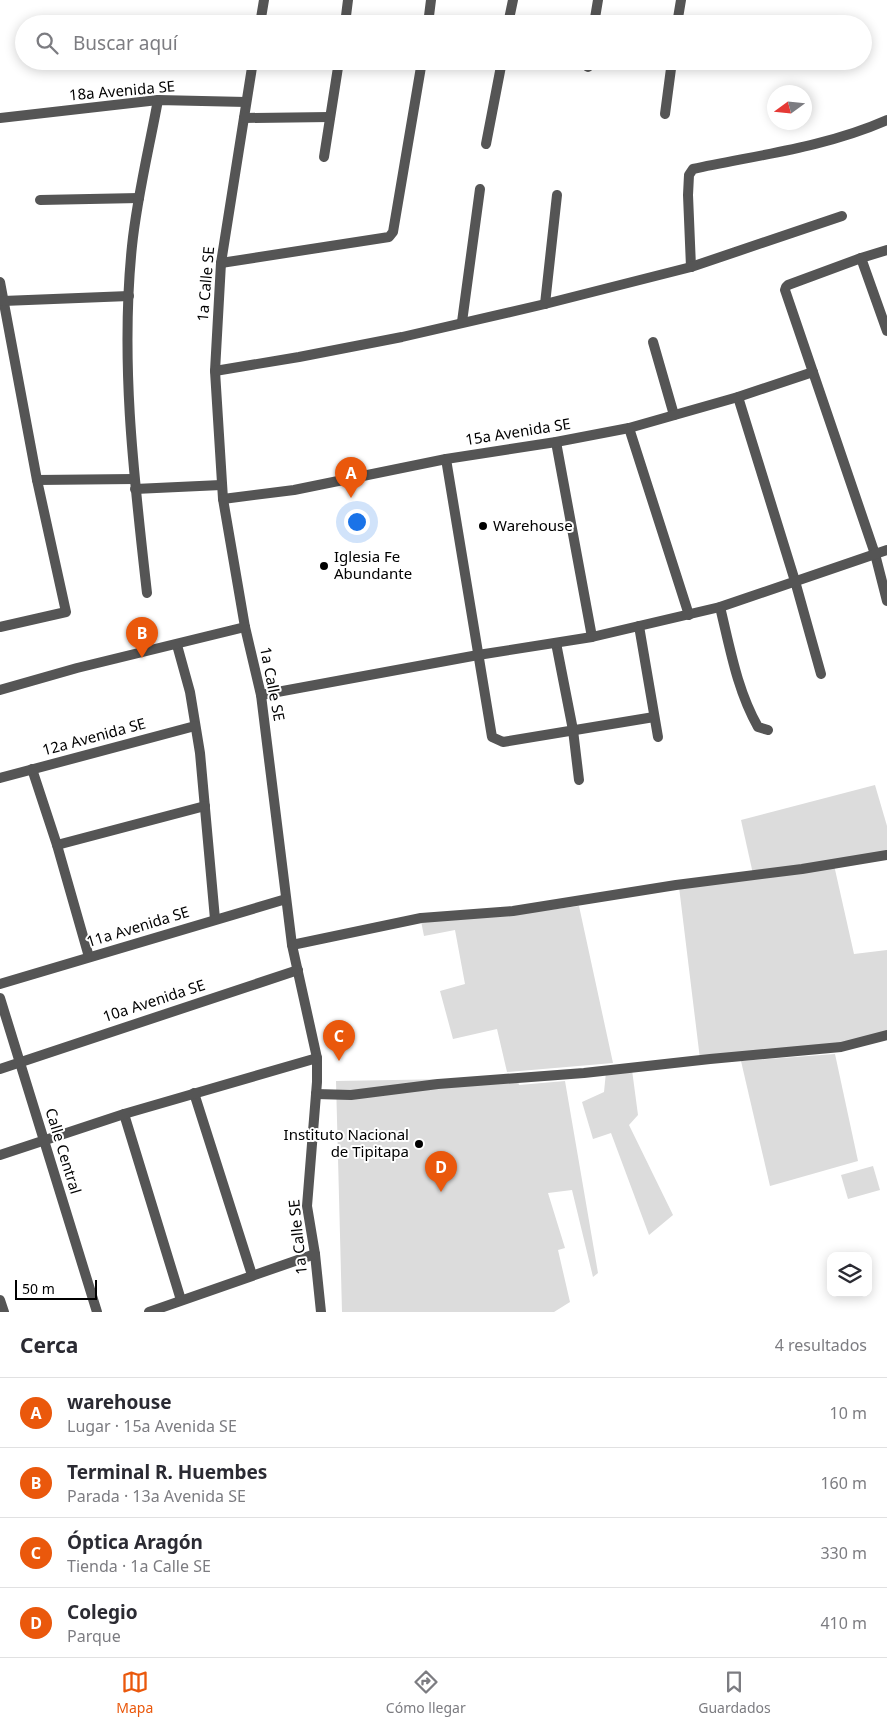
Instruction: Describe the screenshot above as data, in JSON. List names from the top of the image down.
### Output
{
  "streets": {
    "street": [
      "18a Avenida SE",
      "1a Calle SE",
      "15a Avenida SE",
      "12a Avenida SE",
      "11a Avenida SE",
      "10a Avenida SE",
      "Calle Central"
    ]
  },
  "crossings": [
    ["18a Avenida SE", "1a Calle SE"],
    ["1a Calle SE", "15a Avenida SE"],
    ["1a Calle SE", "11a Avenida SE"],
    ["1a Calle SE", "10a Avenida SE"],
    ["10a Avenida SE", "Calle Central"]
  ],
  "places": ["Warehouse", "Iglesia Fe Abundante", "Instituto Nacional de Tipitapa"],
  "scale_bar": "50 m",
  "north": "left",
  "page": {
    "search": "Buscar aquí",
    "pins": [
      "A",
      "B",
      "C",
      "D"
    ],
    "scale": "50 m",
    "heading": ["Cerca", "4 resultados"],
    "list": [
      {
        "mark": "A",
        "name": "warehouse",
        "note": "Lugar · 15a Avenida SE",
        "value": "10 m"
      },
      {
        "mark": "B",
        "name": "Terminal R. Huembes",
        "note": "Parada · 13a Avenida SE",
        "value": "160 m"
      },
      {
        "mark": "C",
        "name": "Óptica Aragón",
        "note": "Tienda · 1a Calle SE",
        "value": "330 m"
      },
      {
        "mark": "D",
        "name": "Colegio",
        "note": "Parque",
        "value": "410 m"
      }
    ],
    "nav": ["Mapa", "Cómo llegar", "Guardados"]
  }
}
